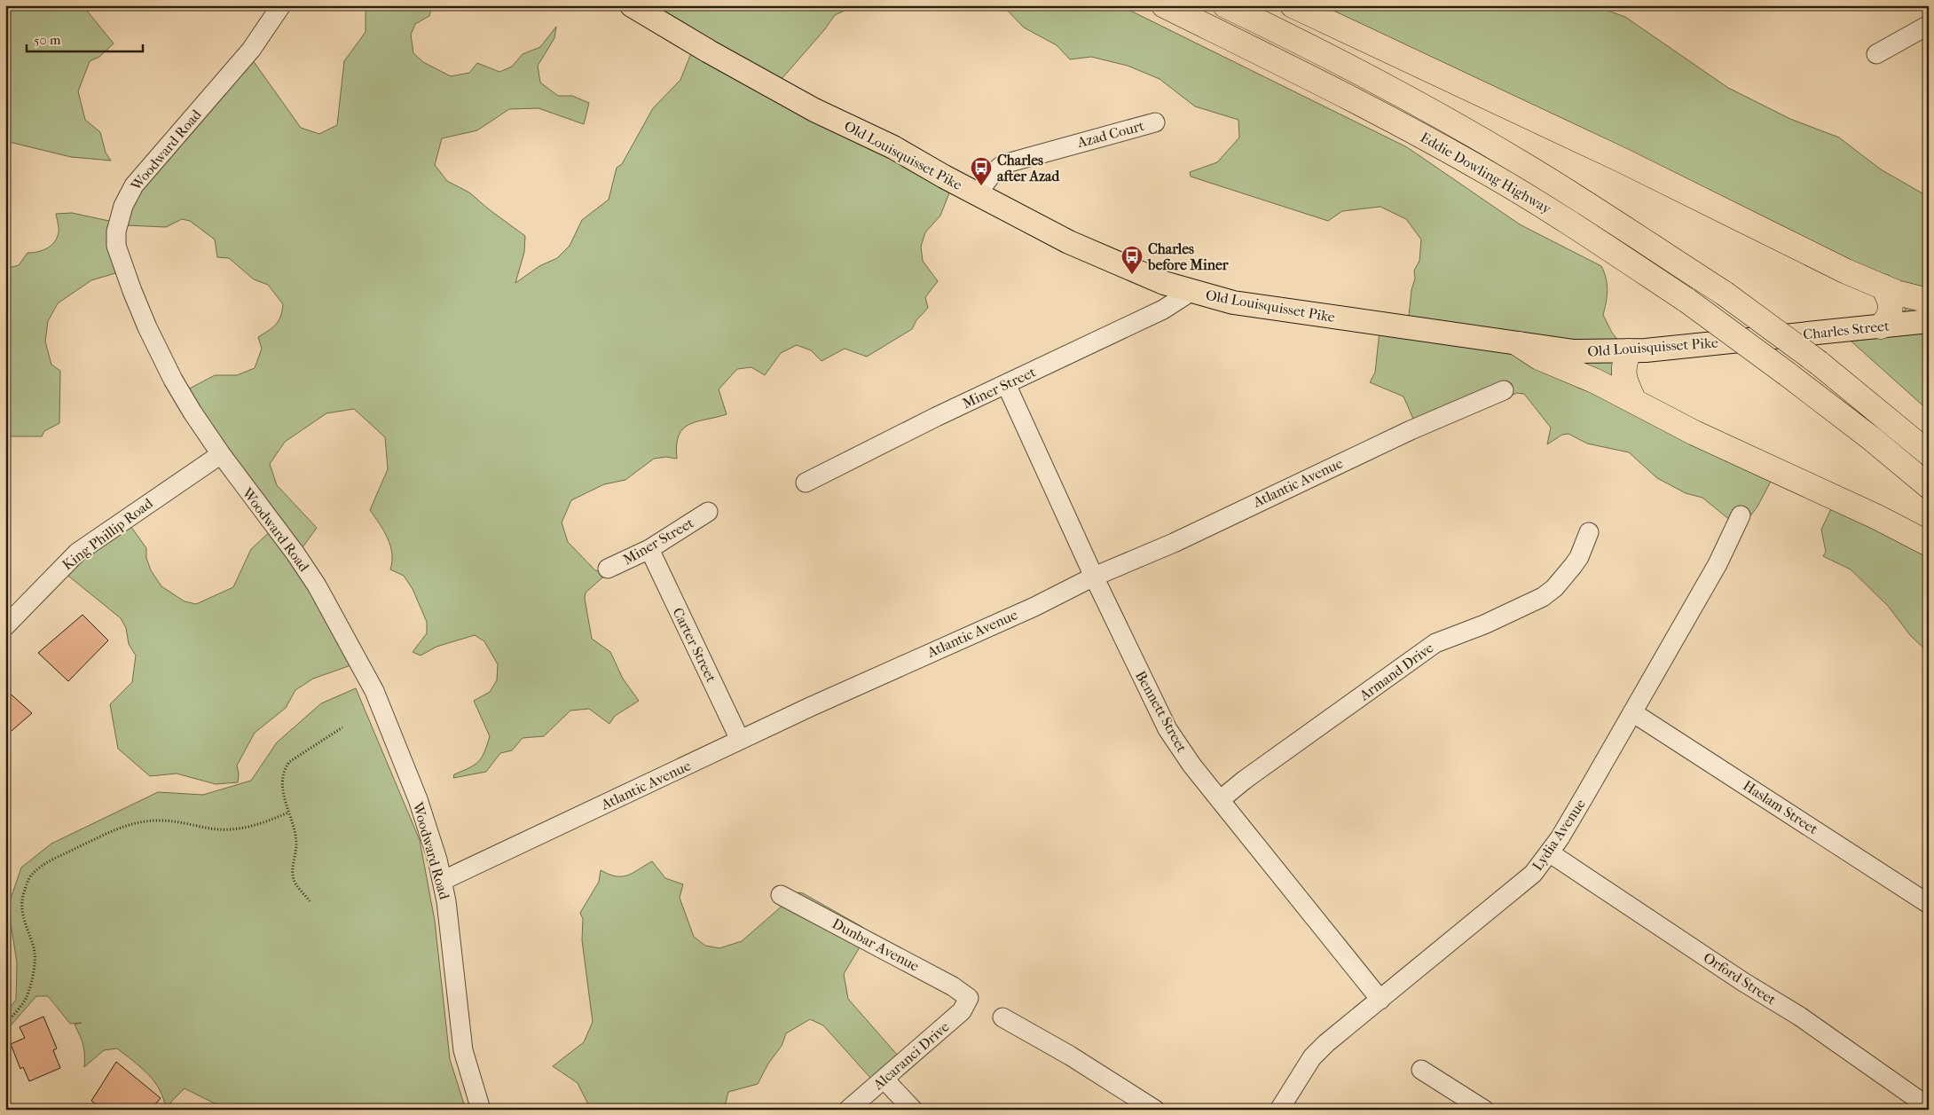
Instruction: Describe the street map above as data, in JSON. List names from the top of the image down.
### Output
{
  "streets": {
    "highway": ["Eddie Dowling Highway"],
    "main road": ["Old Louisquisset Pike", "Charles Street"],
    "street": [
      "Azad Court",
      "Woodward Road",
      "Miner Street",
      "Atlantic Avenue",
      "King Phillip Road",
      "Carter Street",
      "Armand Drive",
      "Bennett Street",
      "Haslam Street",
      "Lydia Avenue",
      "Dunbar Avenue",
      "Orford Street",
      "Alcaranci Drive"
    ]
  },
  "crossings": [
    ["Azad Court", "Old Louisquisset Pike"],
    ["Woodward Road", "Atlantic Avenue"],
    ["Woodward Road", "King Phillip Road"],
    ["Old Louisquisset Pike", "Charles Street"],
    ["Old Louisquisset Pike", "Miner Street"],
    ["Miner Street", "Carter Street"],
    ["Miner Street", "Bennett Street"],
    ["Atlantic Avenue", "Carter Street"],
    ["Atlantic Avenue", "Bennett Street"],
    ["Armand Drive", "Bennett Street"],
    ["Bennett Street", "Lydia Avenue"],
    ["Haslam Street", "Lydia Avenue"],
    ["Lydia Avenue", "Orford Street"],
    ["Dunbar Avenue", "Alcaranci Drive"]
  ],
  "places": {
    "bus stop": ["Charles after Azad", "Charles before Miner"]
  },
  "scale_bar": "50 m"
}
